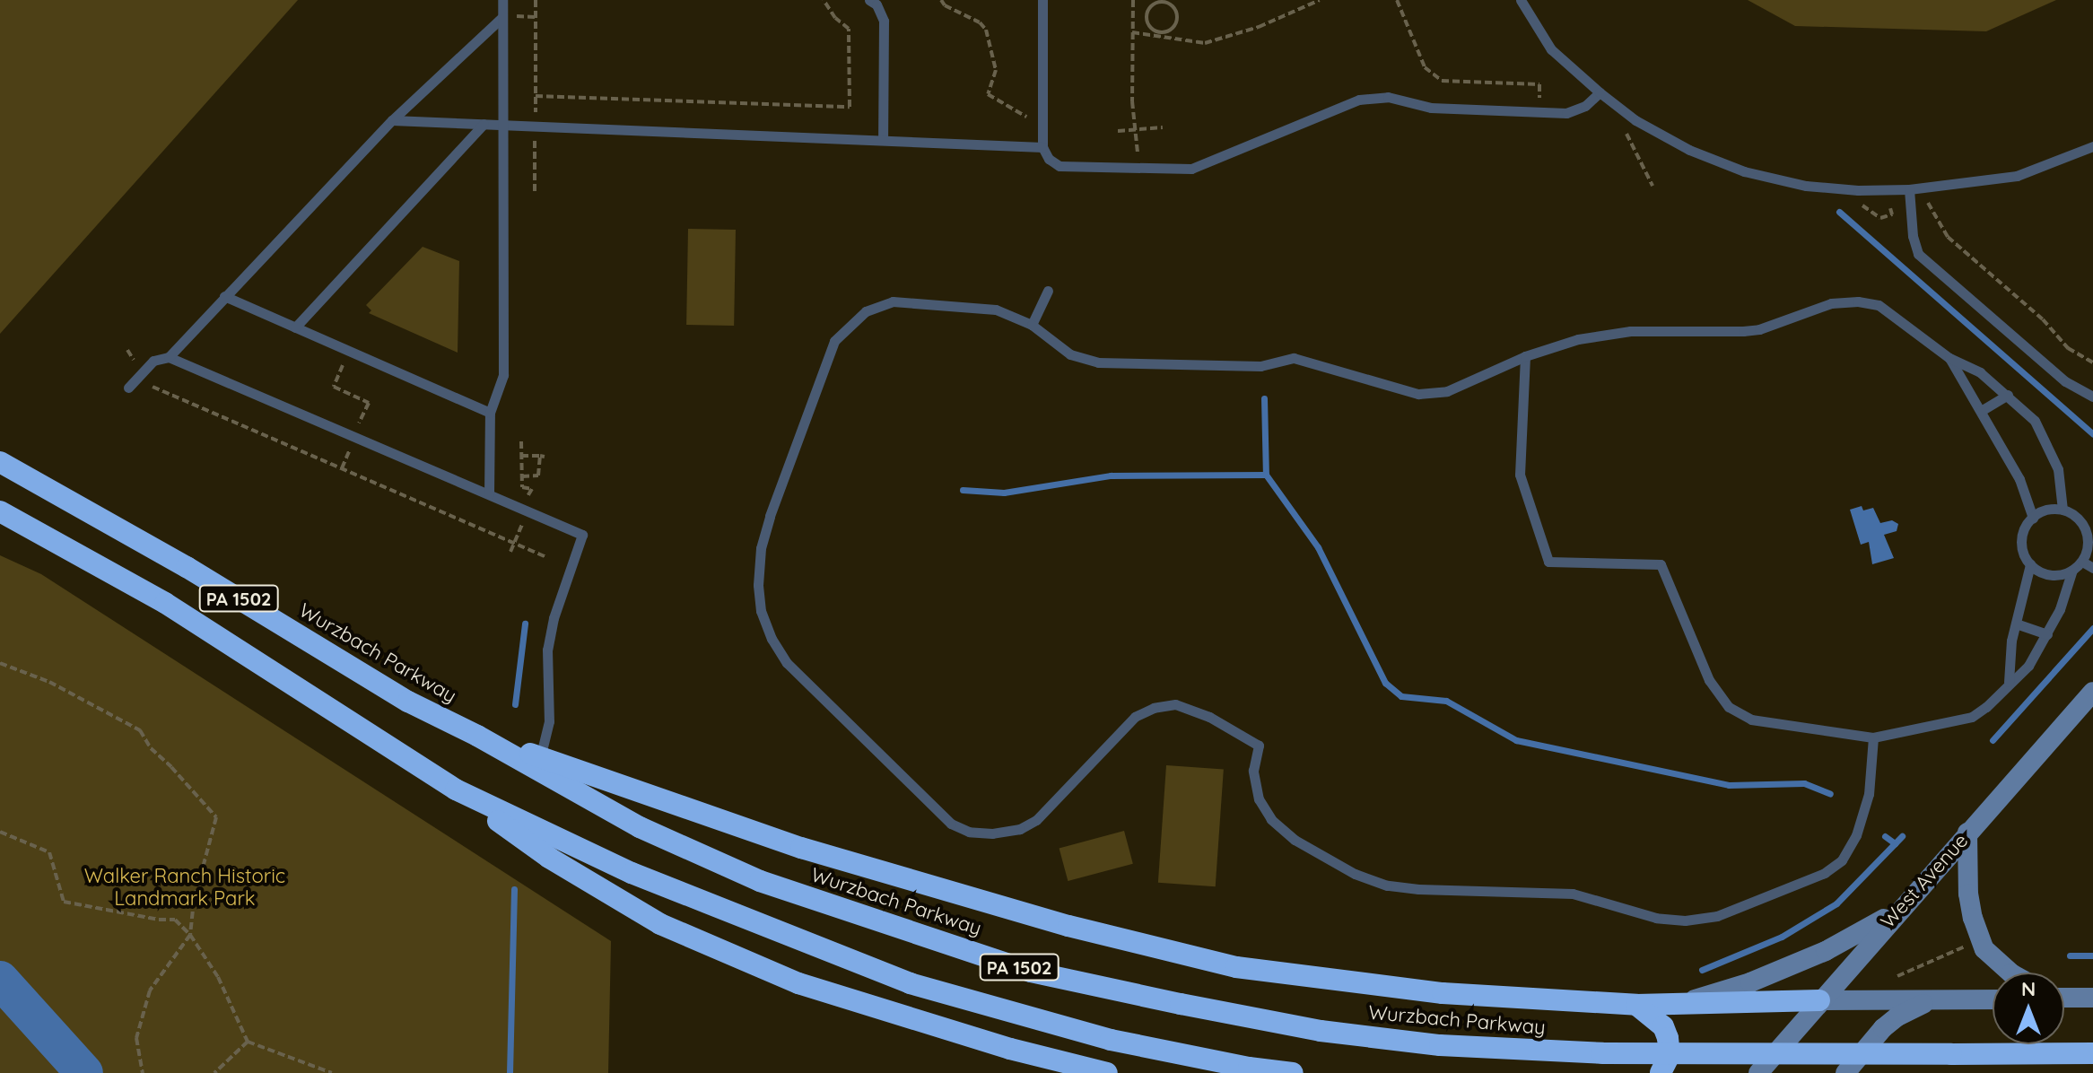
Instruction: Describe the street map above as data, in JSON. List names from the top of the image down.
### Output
{
  "streets": {
    "highway": ["PA 1502", "Wurzbach Parkway"],
    "main road": ["West Avenue"]
  },
  "parks": ["Walker Ranch Historic Landmark Park"],
  "north": "top"
}
